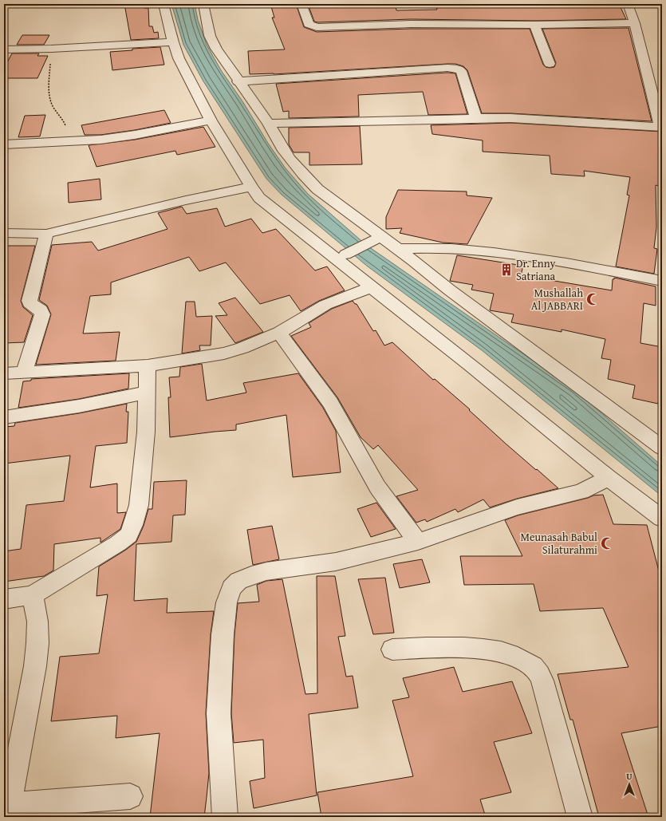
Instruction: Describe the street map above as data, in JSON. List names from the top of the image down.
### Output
{
  "places": {
    "building": ["Dr. Enny Satriana"],
    "mosque": ["Mushallah Al JABBARI", "Meunasah Babul Silaturahmi"]
  },
  "north": "top"
}
